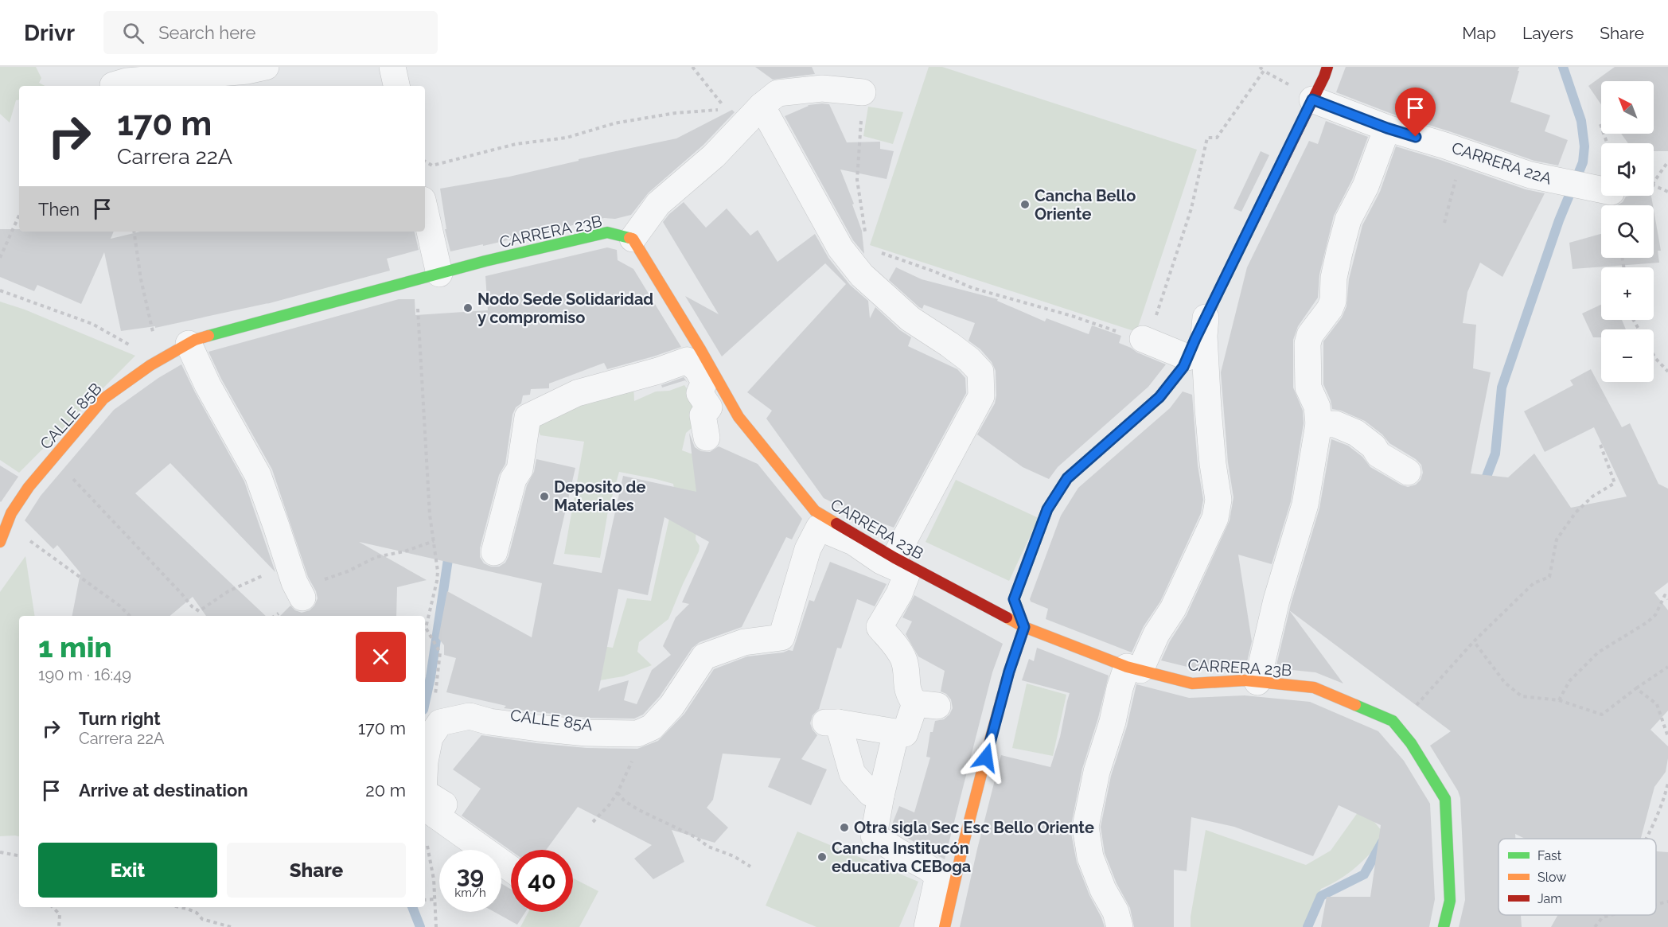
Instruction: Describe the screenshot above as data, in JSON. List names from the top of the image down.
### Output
{
  "streets": {
    "street": [
      "CARRERA 22A",
      "CARRERA 23B",
      "CALLE 85B",
      "CALLE 85A"
    ]
  },
  "crossings": [
    ["CARRERA 23B", "CALLE 85B"],
    ["CARRERA 23B", "CALLE 85A"]
  ],
  "places": [
    "Cancha Bello Oriente",
    "Nodo Sede Solidaridad y compromiso",
    "Deposito de Materiales",
    "Otra sigla Sec Esc Bello Oriente",
    "Cancha Institucón educativa CEBoga"
  ],
  "legend": ["Fast", "Slow", "Jam"],
  "north": "top left",
  "page": {
    "header": "Drivr",
    "search": "Search here",
    "nav": ["Map", "Layers", "Share"],
    "map_buttons": ["+", "−"],
    "turn": ["170 m", "Carrera 22A"],
    "then": "Then",
    "heading": ["1 min", "190 m · 16:49"],
    "list": [
      {
        "name": "Turn right",
        "note": "Carrera 22A",
        "value": "170 m"
      },
      {
        "name": "Arrive at destination",
        "value": "20 m"
      }
    ],
    "buttons": ["Exit", "Share"],
    "speed": "39 km/h",
    "limit": "40"
  }
}
